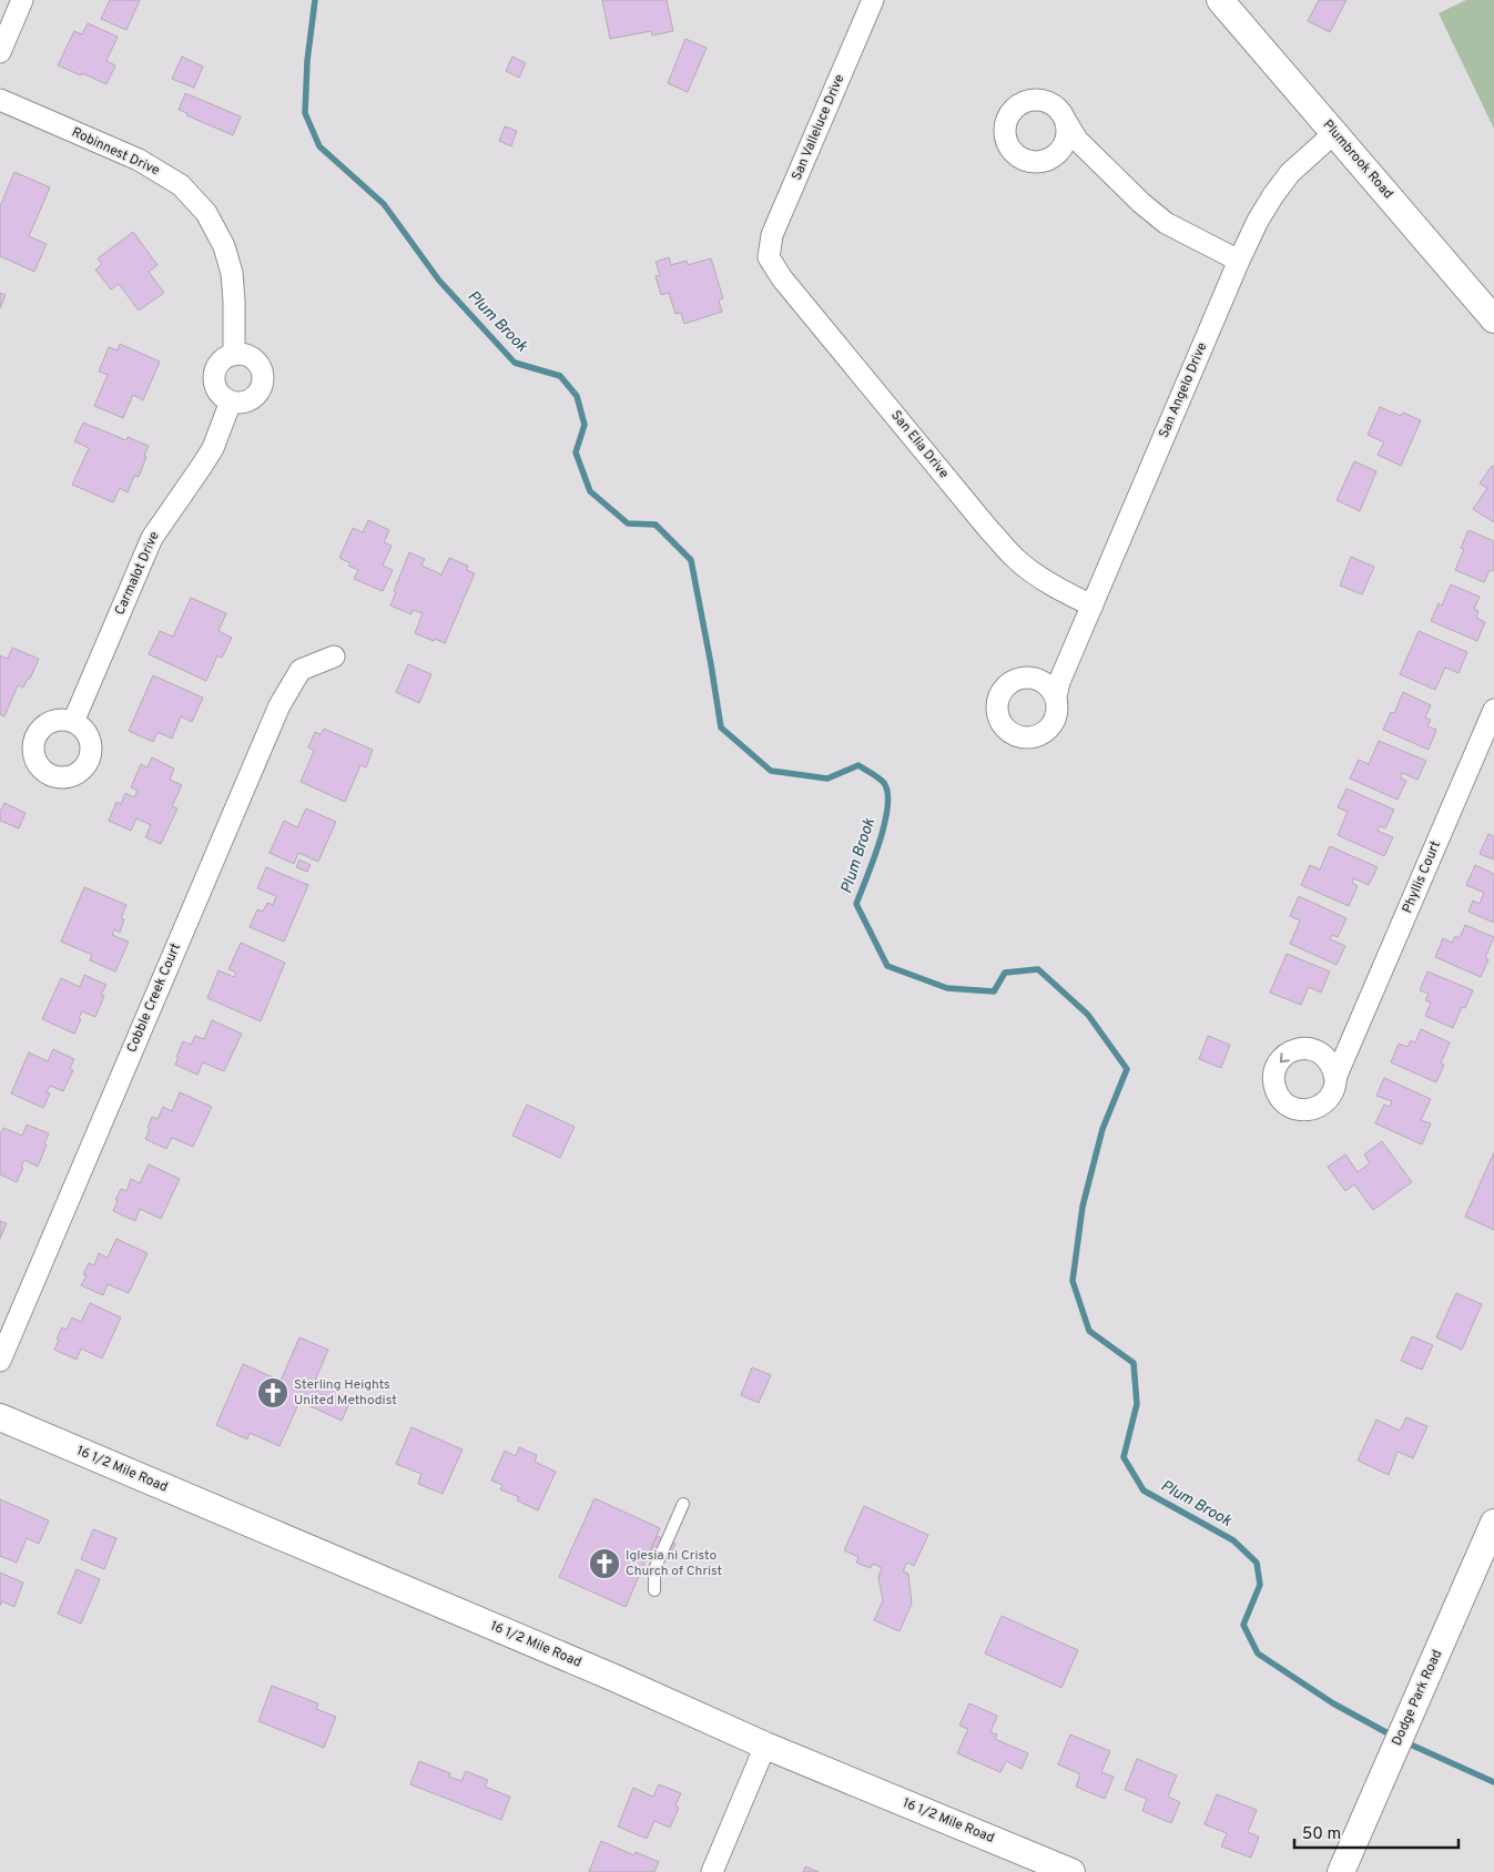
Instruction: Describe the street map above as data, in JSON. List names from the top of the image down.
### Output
{
  "streets": {
    "street": [
      "San Valleluce Drive",
      "Robinnest Drive",
      "Plumbrook Road",
      "San Angelo Drive",
      "San Elia Drive",
      "Carmalot Drive",
      "Phyllis Court",
      "Cobble Creek Court",
      "16 1/2 Mile Road",
      "Dodge Park Road"
    ]
  },
  "crossings": [
    ["San Valleluce Drive", "San Elia Drive"],
    ["Robinnest Drive", "Carmalot Drive"],
    ["Plumbrook Road", "San Angelo Drive"],
    ["San Angelo Drive", "San Elia Drive"]
  ],
  "water": ["Plum Brook"],
  "places": {
    "church": ["Sterling Heights United Methodist", "Iglesia ni Cristo Church of Christ"]
  },
  "scale_bar": "50 m"
}
